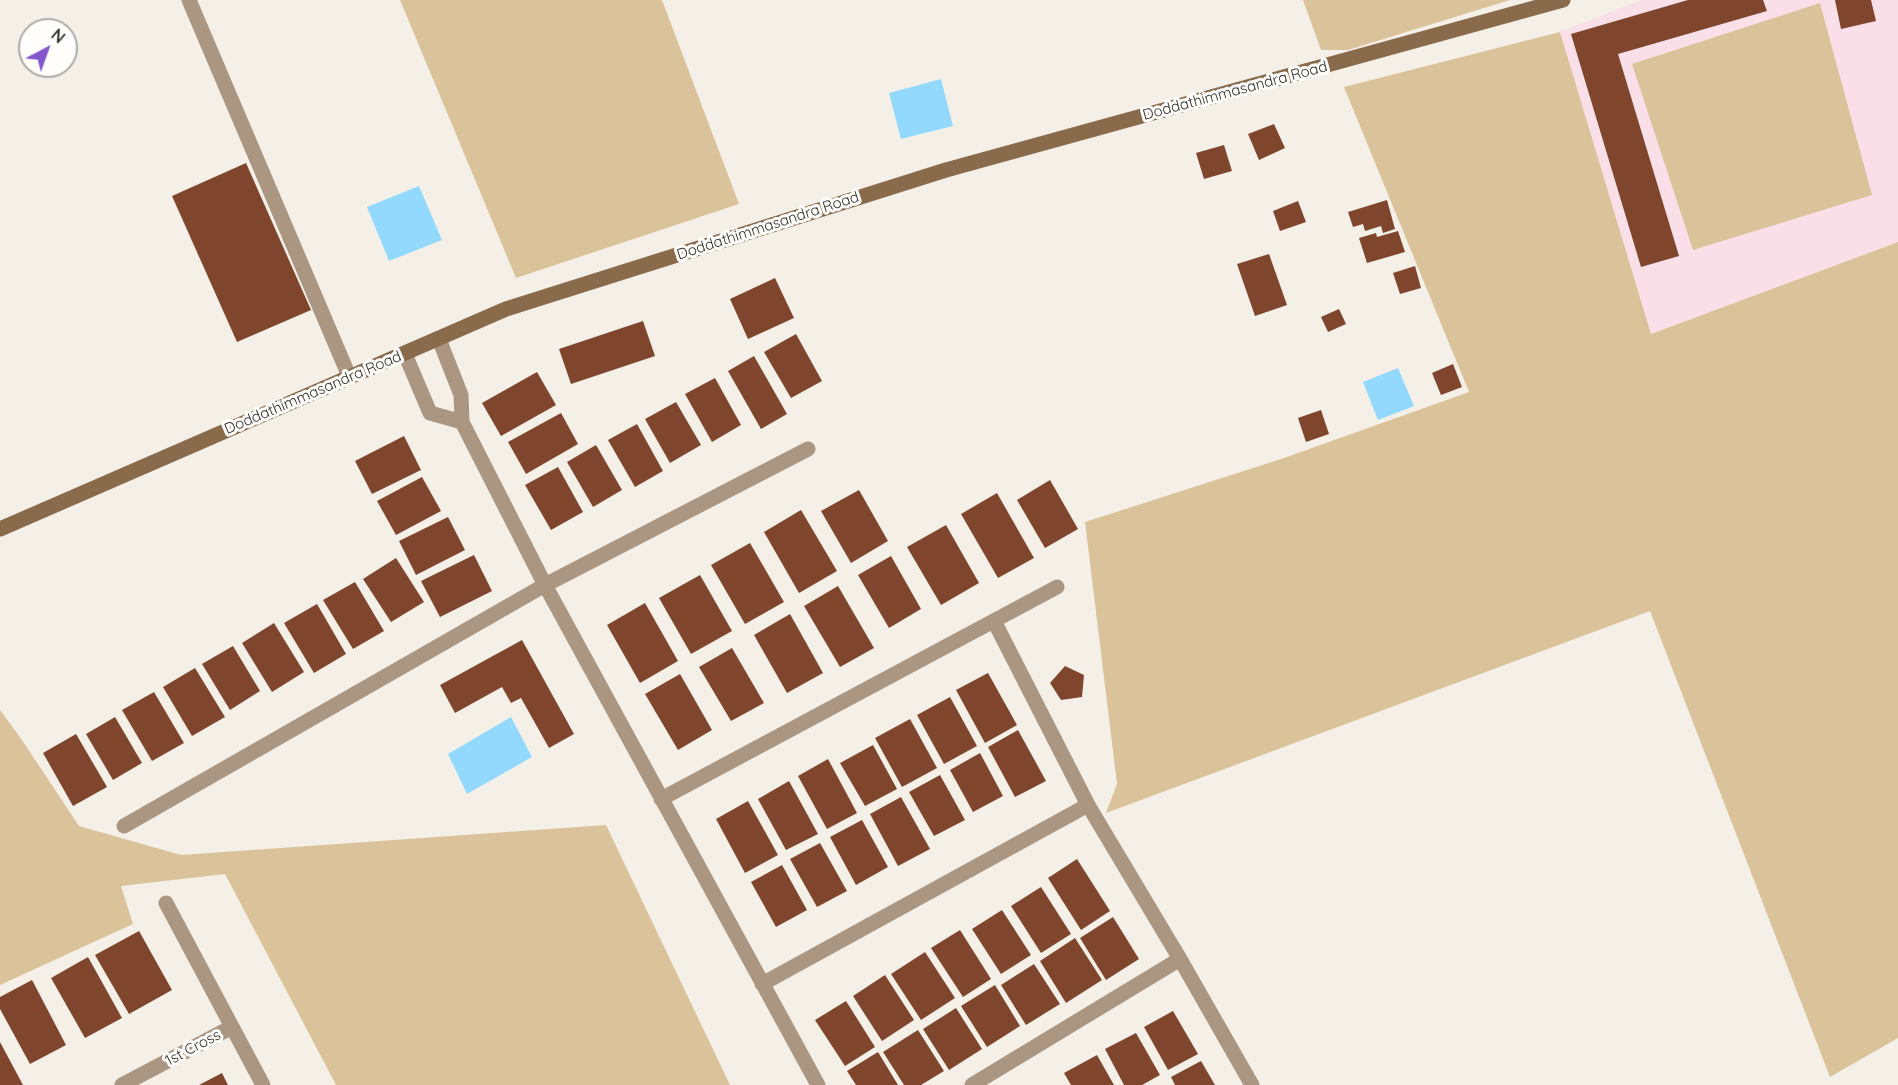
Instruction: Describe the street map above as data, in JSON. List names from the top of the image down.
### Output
{
  "streets": {
    "street": ["Doddathimmasandra Road", "1st Cross"]
  },
  "north": "top right"
}
